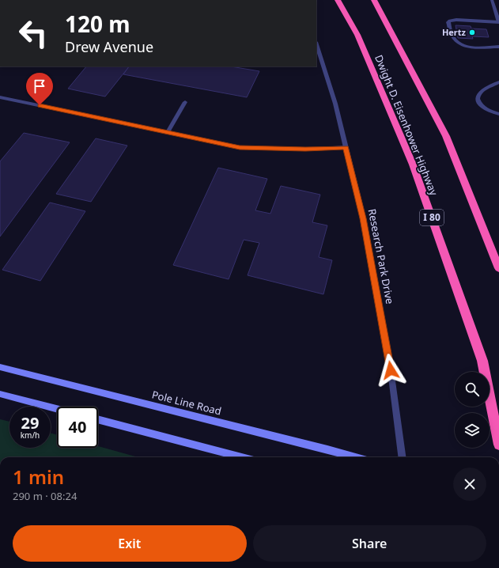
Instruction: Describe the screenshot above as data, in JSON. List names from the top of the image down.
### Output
{
  "streets": {
    "highway": ["Dwight D. Eisenhower Highway", "I 80"],
    "main road": ["Pole Line Road"],
    "street": ["Research Park Drive"]
  },
  "places": ["Hertz"],
  "page": {
    "turn": ["120 m", "Drew Avenue"],
    "speed": "29 km/h",
    "limit": "40",
    "heading": ["1 min", "290 m · 08:24"],
    "buttons": ["Exit", "Share"]
  }
}
